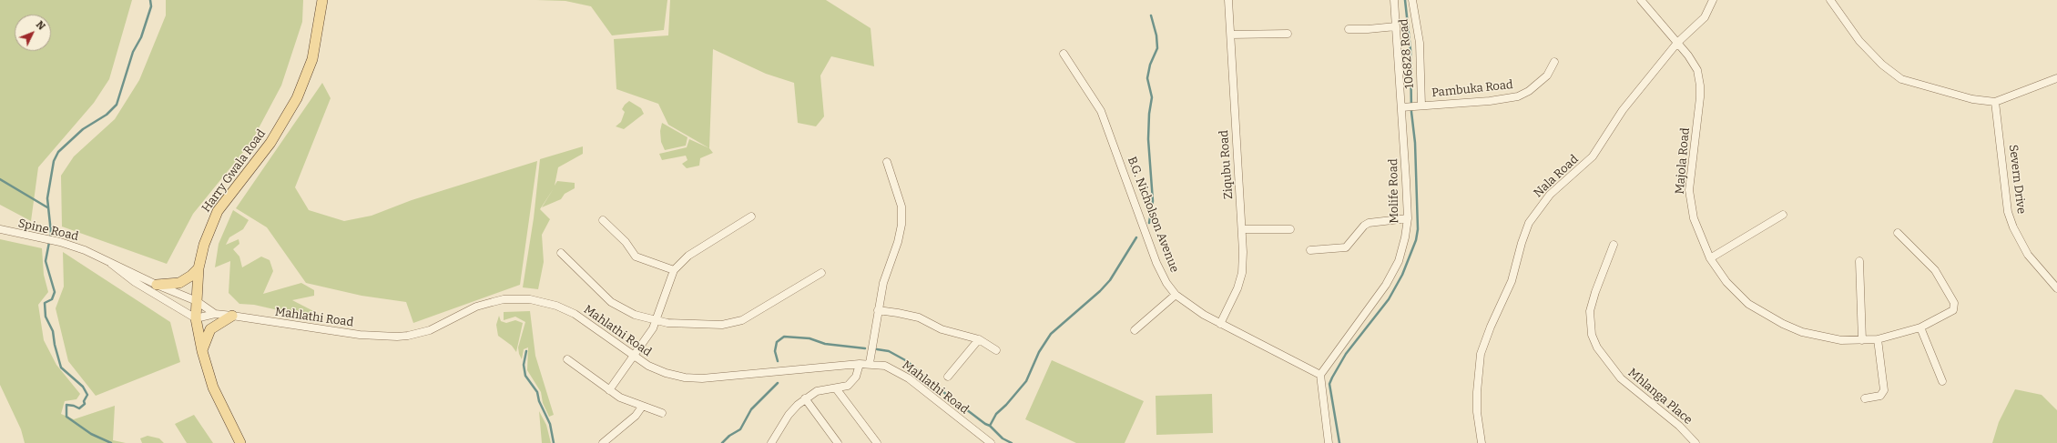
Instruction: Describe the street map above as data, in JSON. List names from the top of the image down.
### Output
{
  "streets": {
    "main road": ["Harry Gwala Road"],
    "street": [
      "106828 Road",
      "Pambuka Road",
      "Majola Road",
      "Ziqubu Road",
      "Nala Road",
      "Severn Drive",
      "Molife Road",
      "B.G. Nicholson Avenue",
      "Spine Road",
      "Mahlathi Road",
      "Mhlanga Place"
    ]
  },
  "crossings": [
    ["106828 Road", "Pambuka Road"],
    ["Pambuka Road", "Molife Road"],
    ["Majola Road", "Nala Road"],
    ["Ziqubu Road", "B.G. Nicholson Avenue"],
    ["Harry Gwala Road", "Spine Road"],
    ["Harry Gwala Road", "Mahlathi Road"],
    ["Molife Road", "B.G. Nicholson Avenue"],
    ["Spine Road", "Mahlathi Road"]
  ],
  "north": "top right"
}
